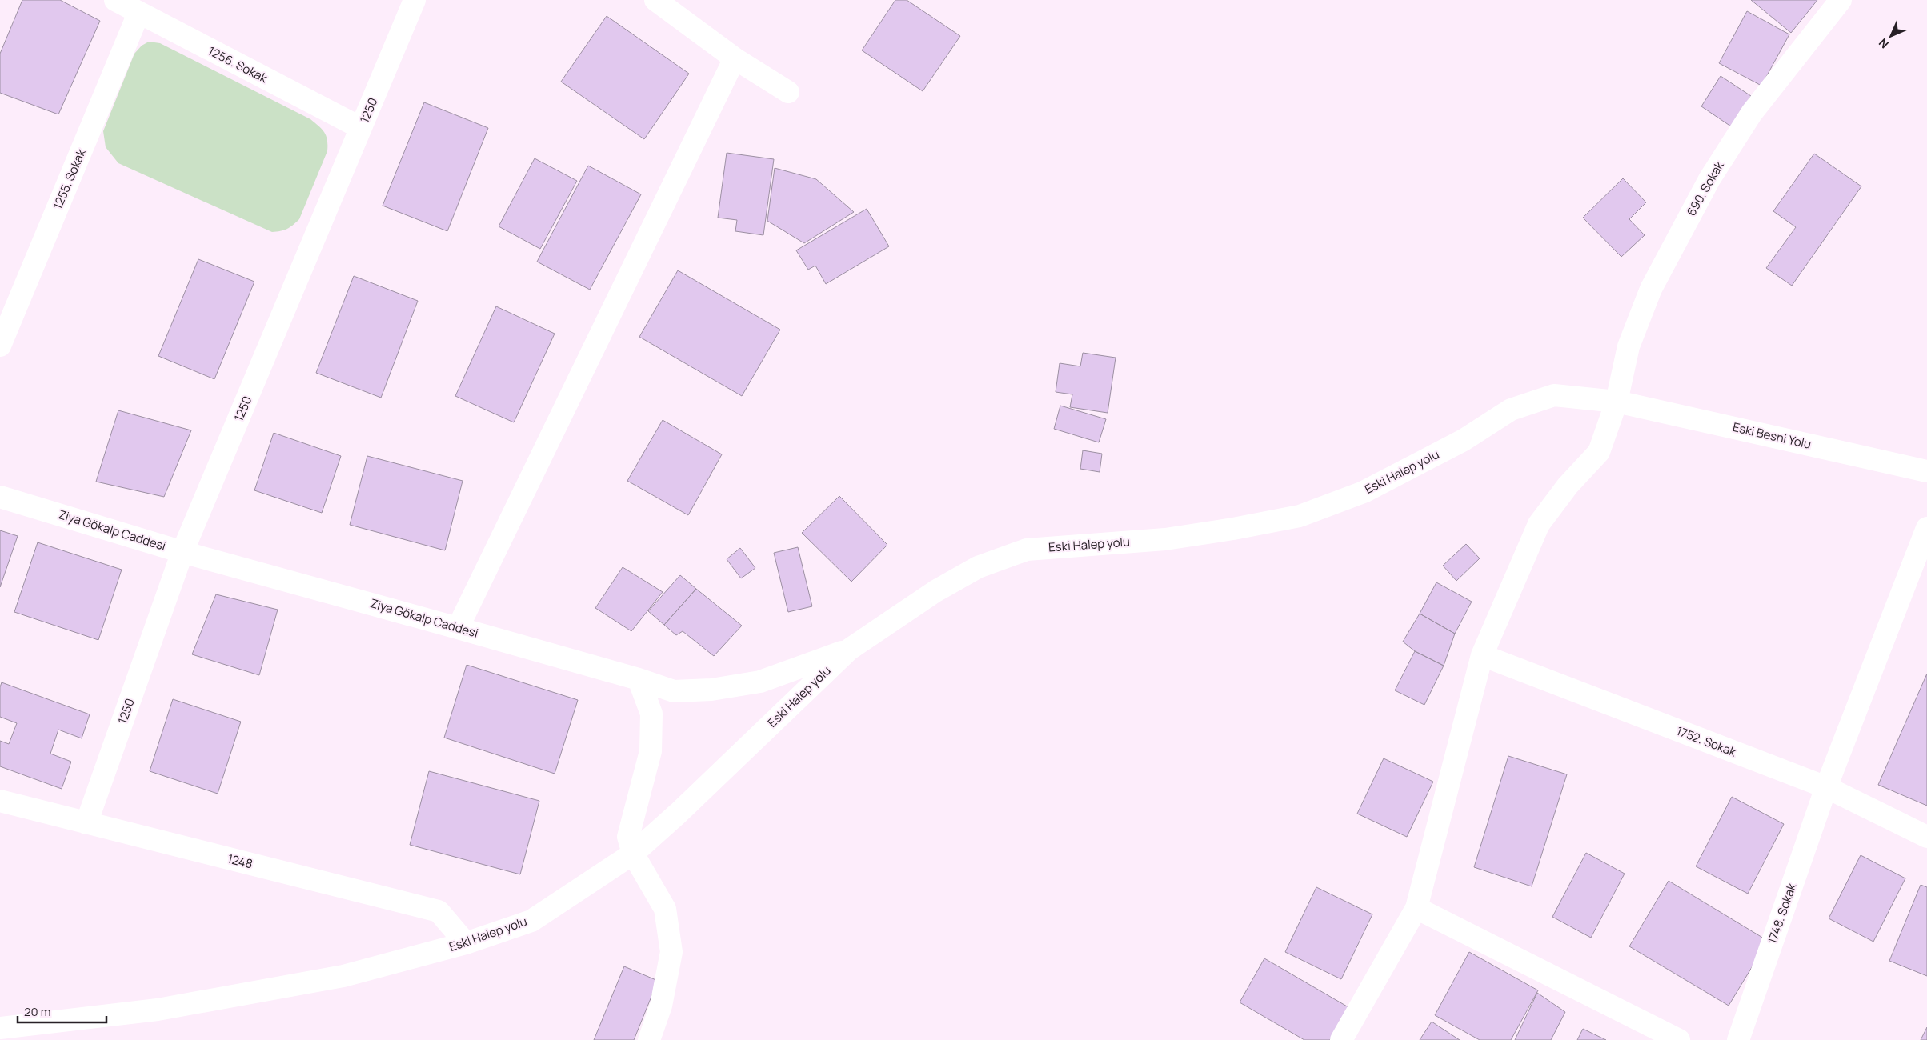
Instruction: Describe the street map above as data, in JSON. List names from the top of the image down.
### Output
{
  "streets": {
    "street": [
      "1256. Sokak",
      "1250",
      "1255. Sokak",
      "690. Sokak",
      "Eski Besni Yolu",
      "Eski Halep yolu",
      "Ziya Gökalp Caddesi",
      "1752. Sokak",
      "1248",
      "1748. Sokak"
    ]
  },
  "crossings": [
    ["1256. Sokak", "1250"],
    ["1256. Sokak", "1255. Sokak"],
    ["1250", "Ziya Gökalp Caddesi"],
    ["1250", "1248"],
    ["690. Sokak", "Eski Besni Yolu"],
    ["690. Sokak", "Eski Halep yolu"],
    ["690. Sokak", "1752. Sokak"],
    ["Eski Besni Yolu", "Eski Halep yolu"],
    ["Eski Halep yolu", "Ziya Gökalp Caddesi"],
    ["Eski Halep yolu", "1248"],
    ["1752. Sokak", "1748. Sokak"]
  ],
  "scale_bar": "20 m",
  "north": "bottom left"
}
